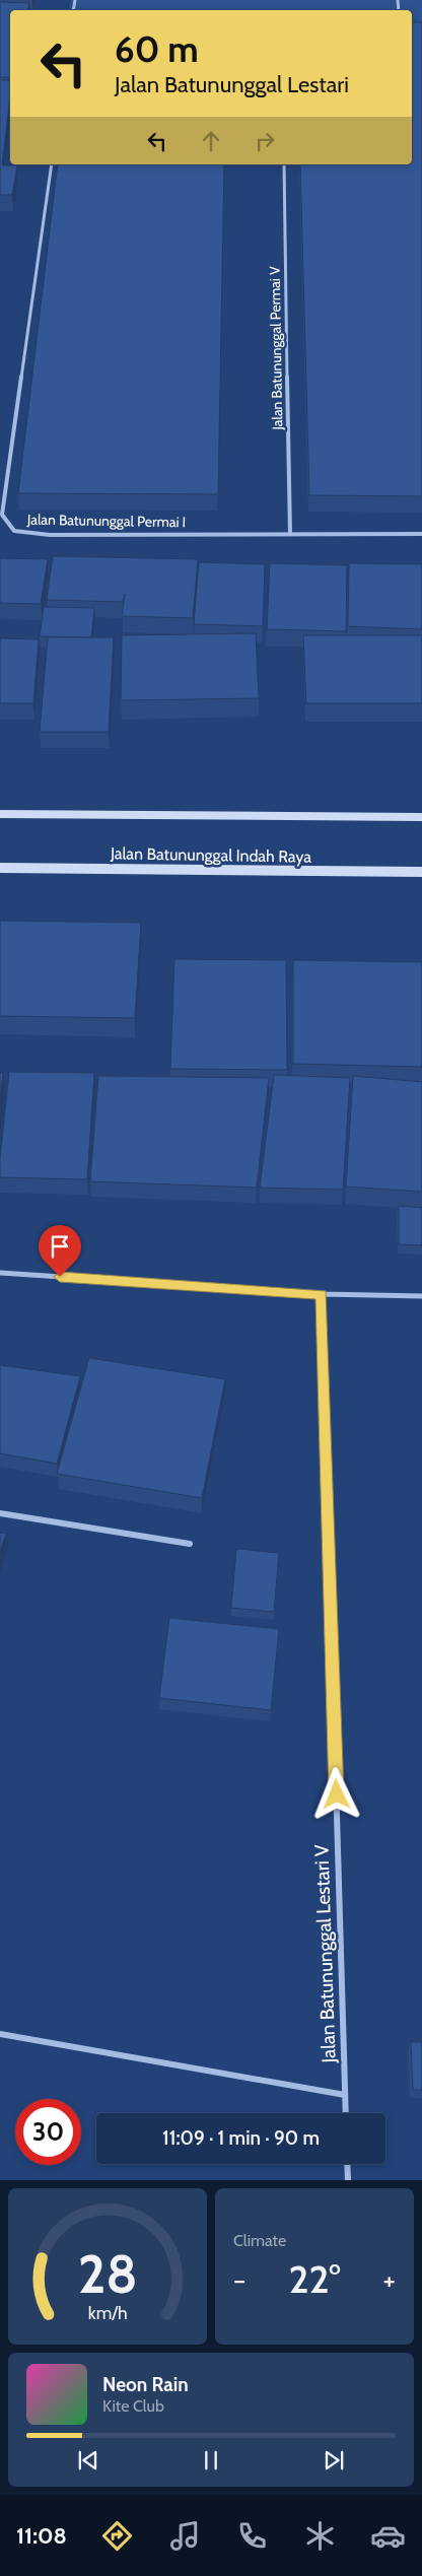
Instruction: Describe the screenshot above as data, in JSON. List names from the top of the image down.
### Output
{
  "streets": {
    "street": [
      "Jalan Batununggal Permai V",
      "Jalan Batununggal Permai I",
      "Jalan Batununggal Indah Raya",
      "Jalan Batununggal Lestari V"
    ]
  },
  "crossings": [
    ["Jalan Batununggal Permai V", "Jalan Batununggal Permai I"]
  ],
  "page": {
    "turn": ["60 m", "Jalan Batununggal Lestari"],
    "limit": "30",
    "trip": "11:09 · 1 min · 90 m",
    "tile": "Climate",
    "heat": ["−", "22°", "+"],
    "song": ["Neon Rain", "Kite Club"],
    "tabs": "11:08",
    "gauge": ["28", "km/h"]
  }
}
